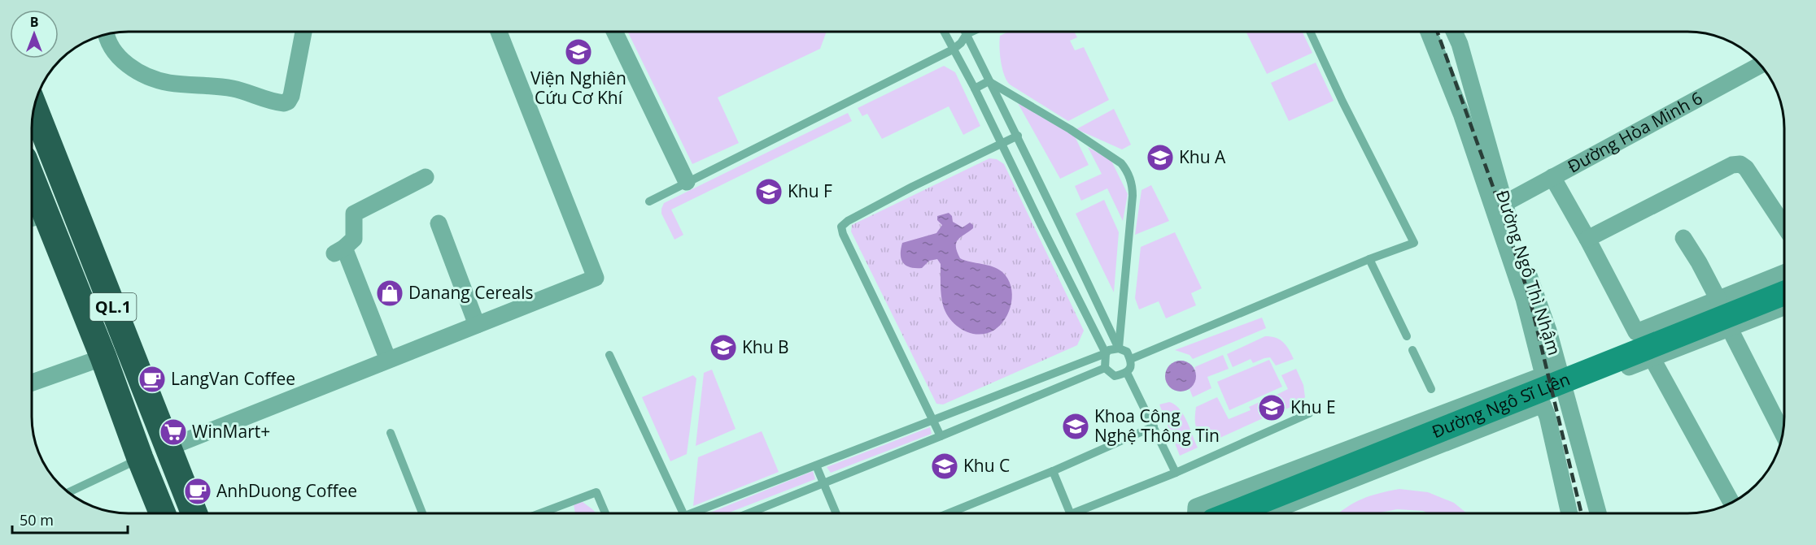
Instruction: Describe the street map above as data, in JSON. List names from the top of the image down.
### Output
{
  "streets": {
    "highway": ["QL.1"],
    "street": ["Đường Hòa Minh 6", "Đường Ngô Thì Nhậm", "Đường Ngô Sĩ Liên"]
  },
  "crossings": [
    ["Đường Hòa Minh 6", "Đường Ngô Thì Nhậm"]
  ],
  "places": {
    "school or university": [
      "Viện Nghiên Cứu Cơ Khí",
      "Khu A",
      "Khu F",
      "Khu B",
      "Khu E",
      "Khoa Công Nghệ Thông Tin",
      "Khu C"
    ],
    "shop": ["Danang Cereals"],
    "cafe": ["LangVan Coffee", "AnhDuong Coffee"],
    "supermarket": ["WinMart+"]
  },
  "scale_bar": "50 m",
  "north": "top"
}
